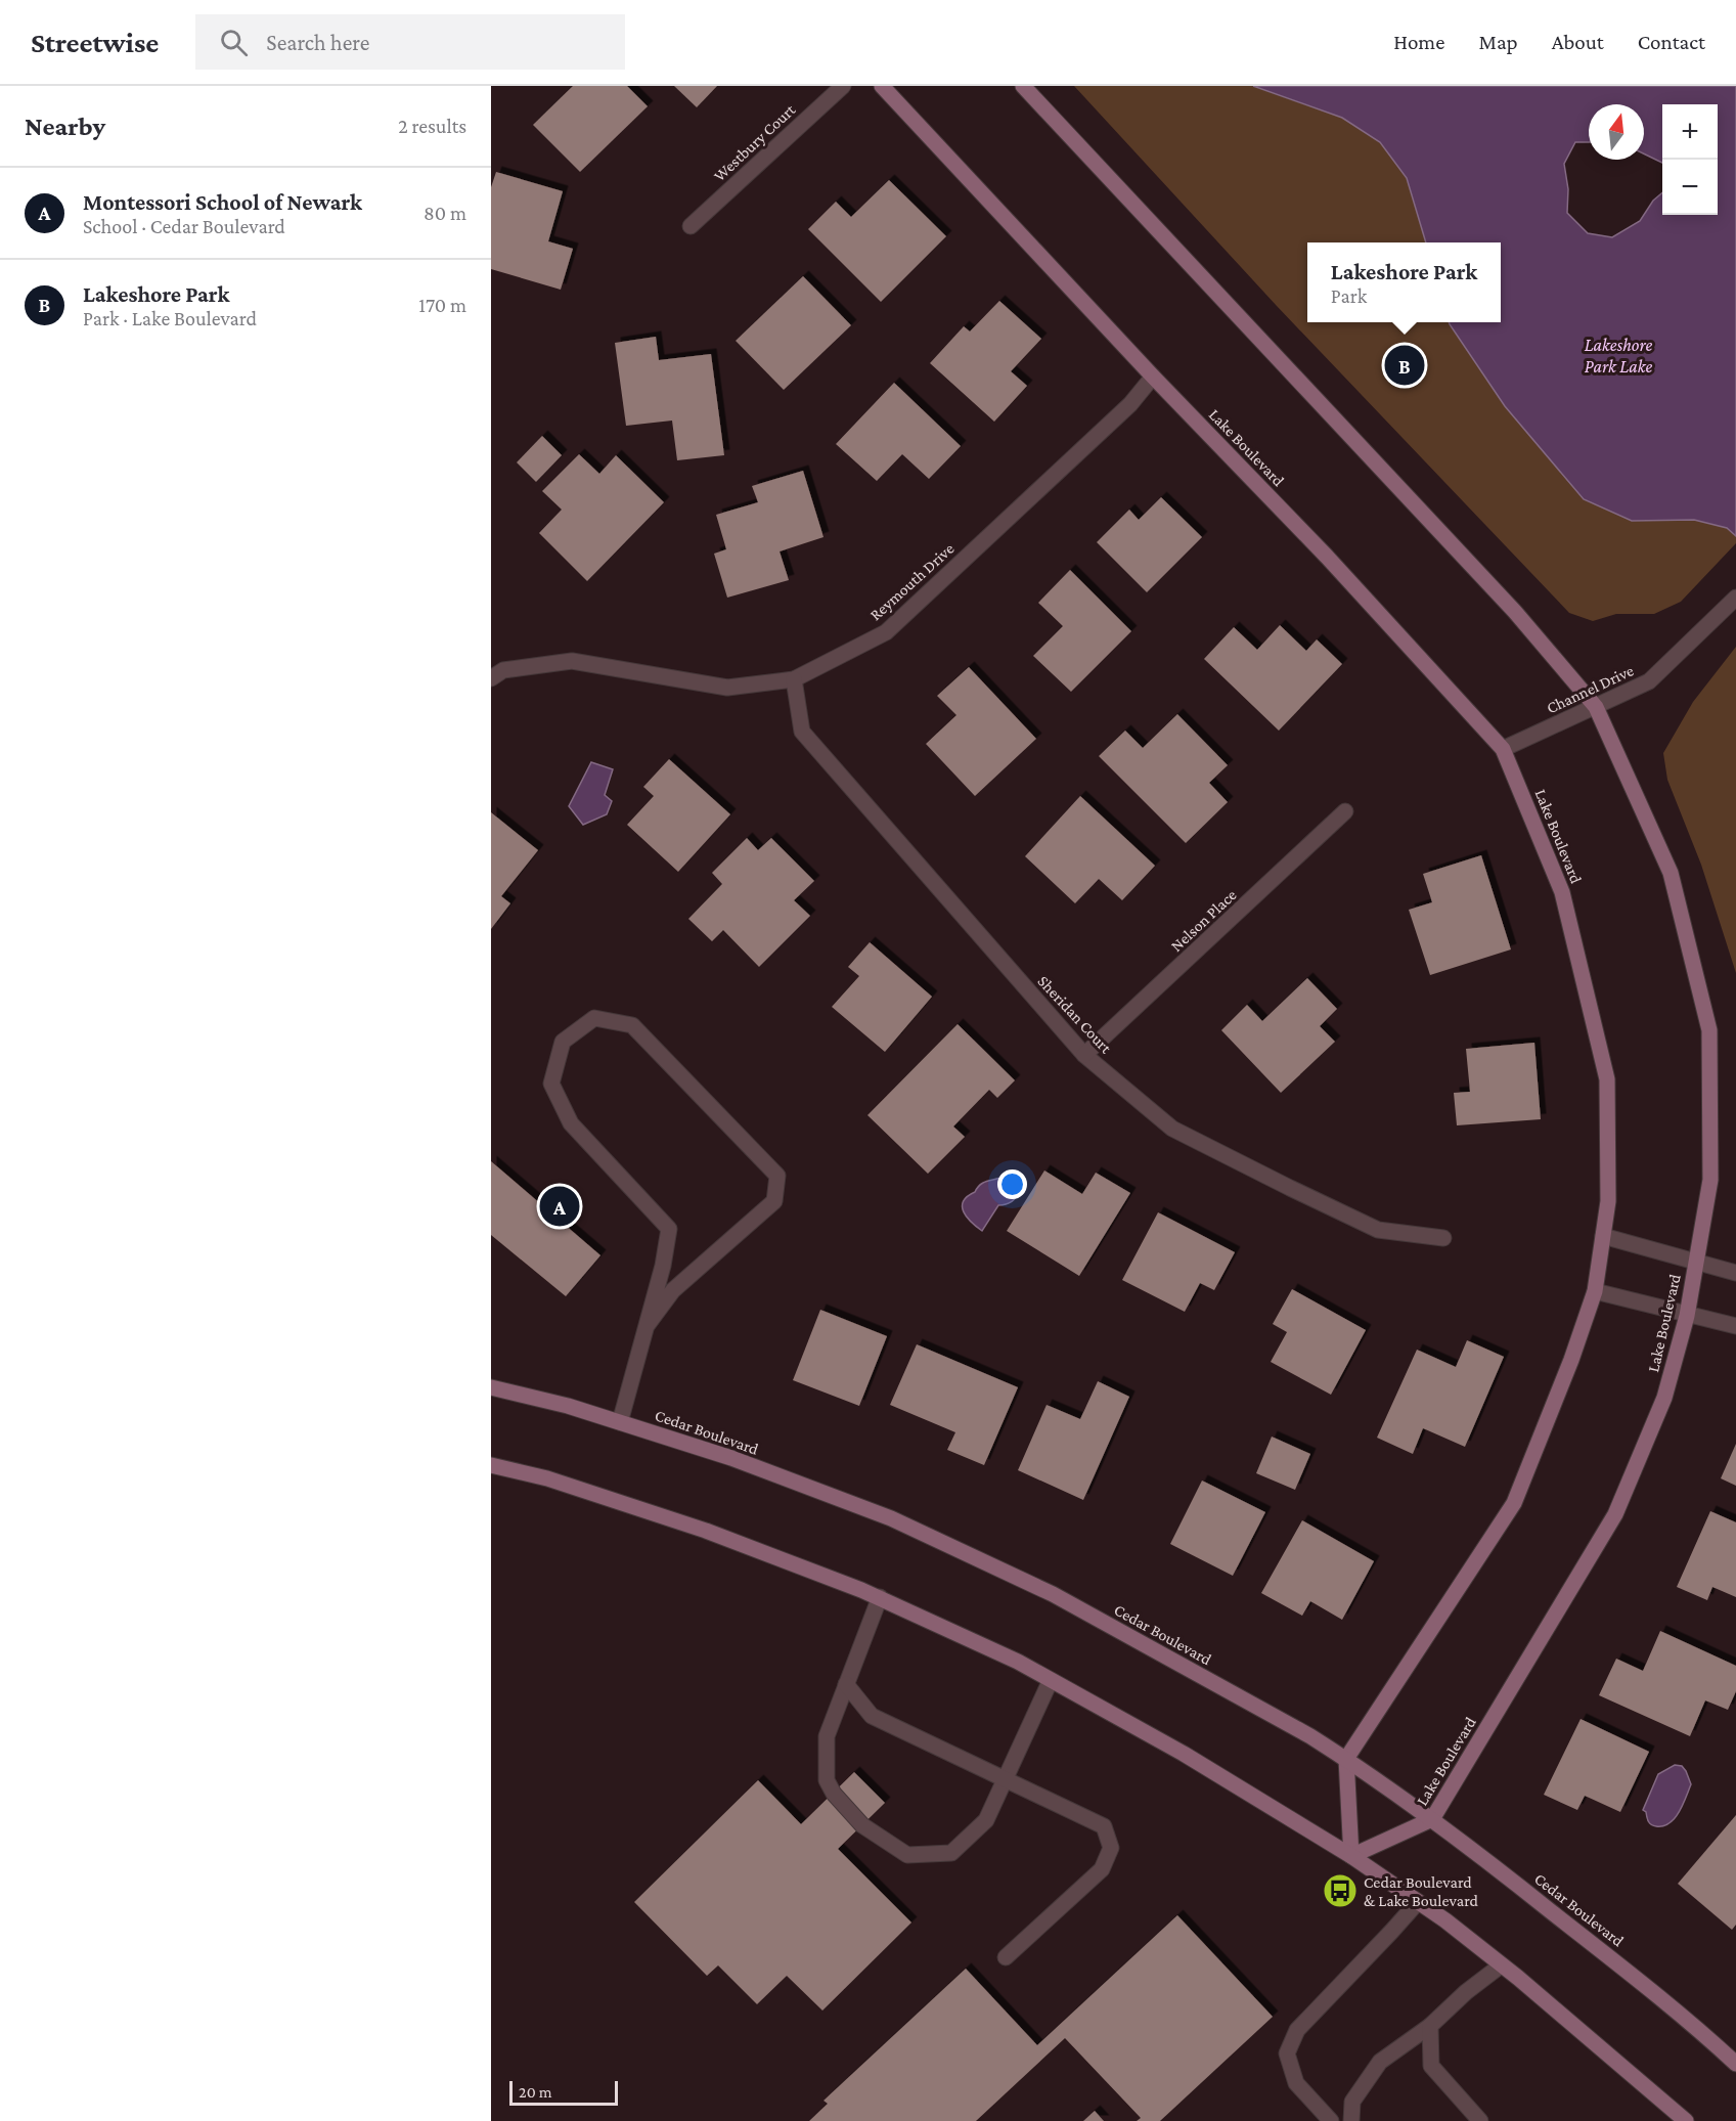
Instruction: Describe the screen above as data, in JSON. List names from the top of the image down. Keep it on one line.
{"streets":{"street":["Westbury Court","Lake Boulevard","Reymouth Drive","Channel Drive","Nelson Place","Sheridan Court","Cedar Boulevard"]},"crossings":[["Lake Boulevard","Reymouth Drive"],["Lake Boulevard","Channel Drive"],["Lake Boulevard","Cedar Boulevard"],["Reymouth Drive","Sheridan Court"],["Nelson Place","Sheridan Court"]],"water":["Lakeshore Park Lake"],"places":{"bus stop":["Cedar Boulevard & Lake Boulevard"]},"scale_bar":"20 m","north":"top","page":{"header":"Streetwise","search":"Search here","nav":["Home","Map","About","Contact"],"heading":["Nearby","2 results"],"map_buttons":["+","−"],"list":[{"mark":"A","name":"Montessori School of Newark","note":"School · Cedar Boulevard","value":"80 m"},{"mark":"B","name":"Lakeshore Park","note":"Park · Lake Boulevard","value":"170 m"}],"popup":["Lakeshore Park","Park"],"pins":["B","A"],"scale":"20 m"}}
